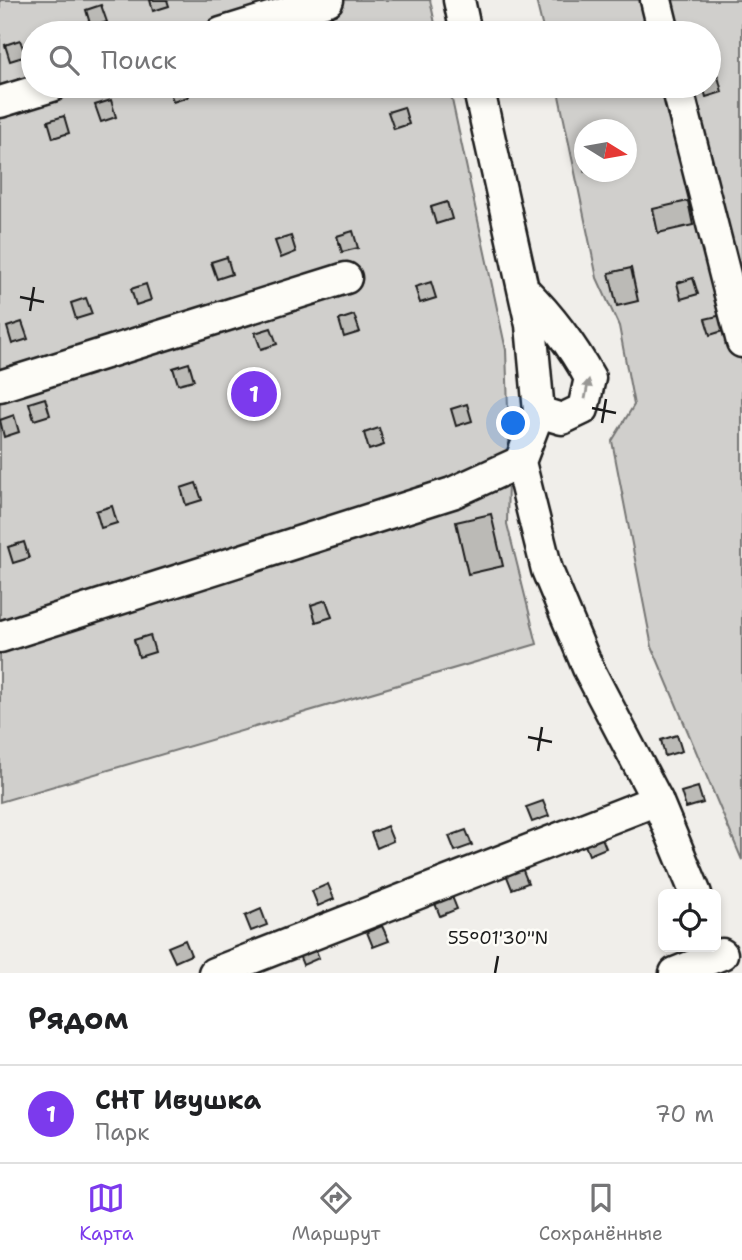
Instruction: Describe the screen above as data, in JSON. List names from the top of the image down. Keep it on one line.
{"north":"right","page":{"search":"Поиск","pins":"1","heading":"Рядом","list":[{"mark":"1","name":"СНТ Ивушка","note":"Парк","value":"70 m"}],"nav":["Карта","Маршрут","Сохранённые"]},"coordinates":["55°01'30\"N"]}
